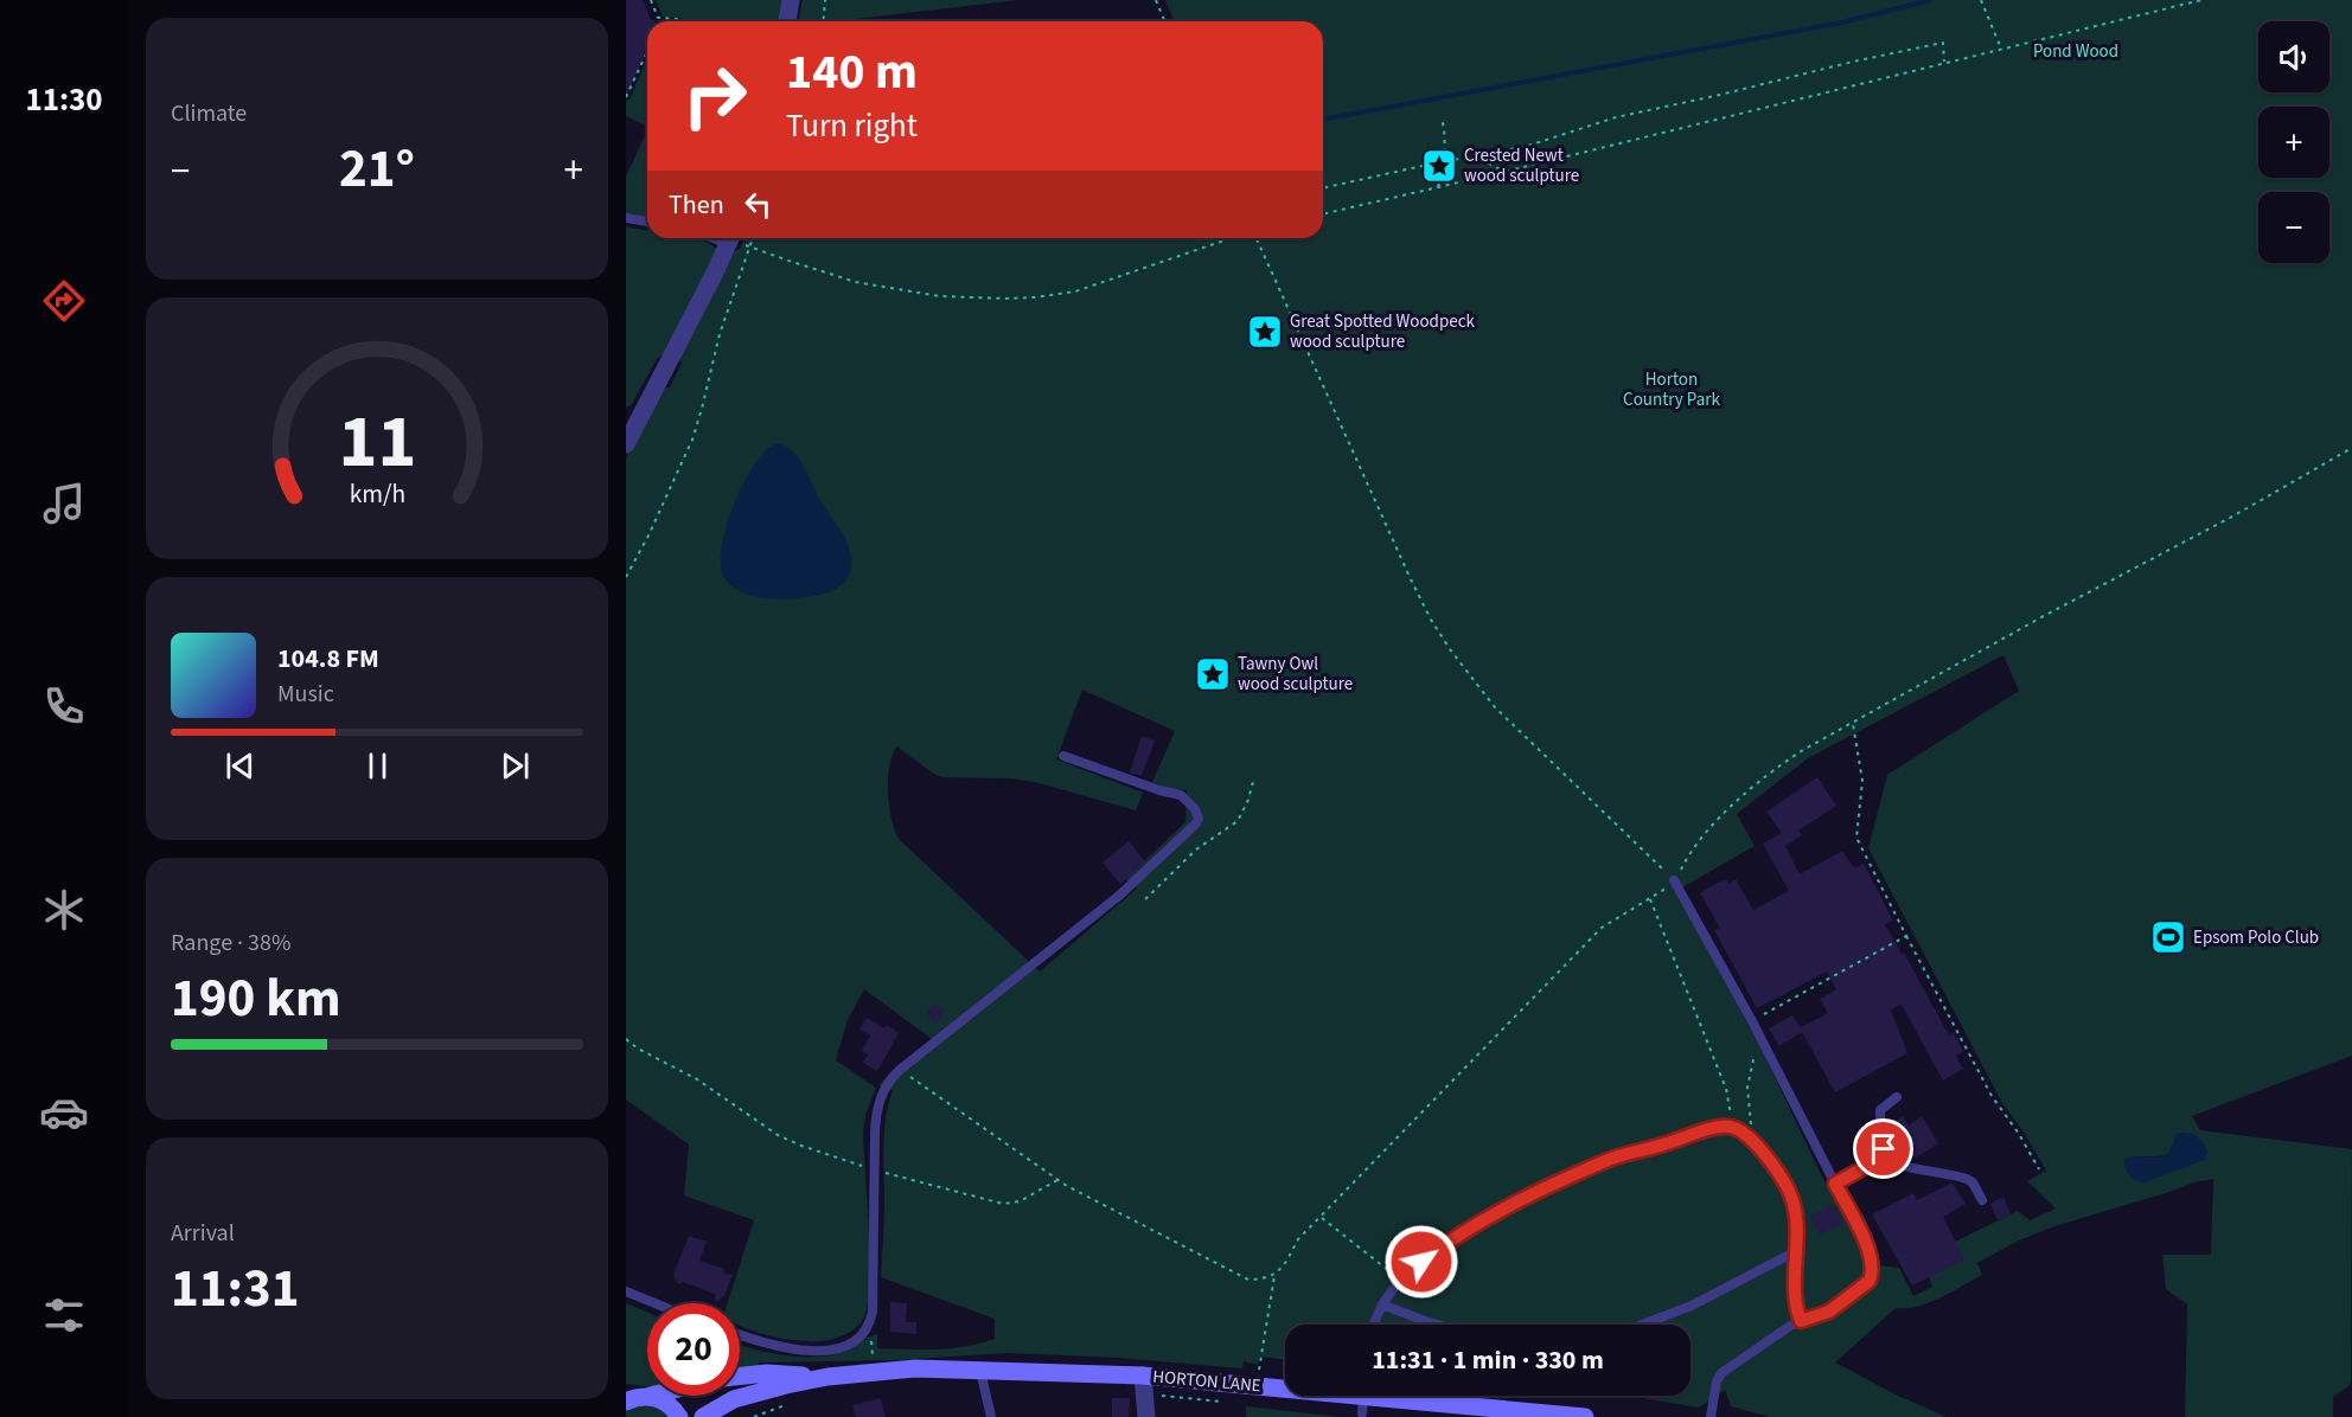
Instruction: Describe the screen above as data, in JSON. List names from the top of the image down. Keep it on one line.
{"streets":{"street":["HORTON LANE"]},"parks":["Pond Wood","Horton Country Park"],"places":{"place":["Crested Newt wood sculpture","Great Spotted Woodpeck wood sculpture","Tawny Owl wood sculpture"],"sports":["Epsom Polo Club"]},"page":{"tabs":"11:30","tile":["Climate",["Range · 38%","190 km"],["Arrival","11:31"]],"map_buttons":["+","−"],"turn":["140 m","Turn right"],"heat":["−","21°","+"],"then":"Then","song":["104.8 FM","Music"],"limit":"20","trip":"11:31 · 1 min · 330 m","gauge":["11","km/h"]}}
